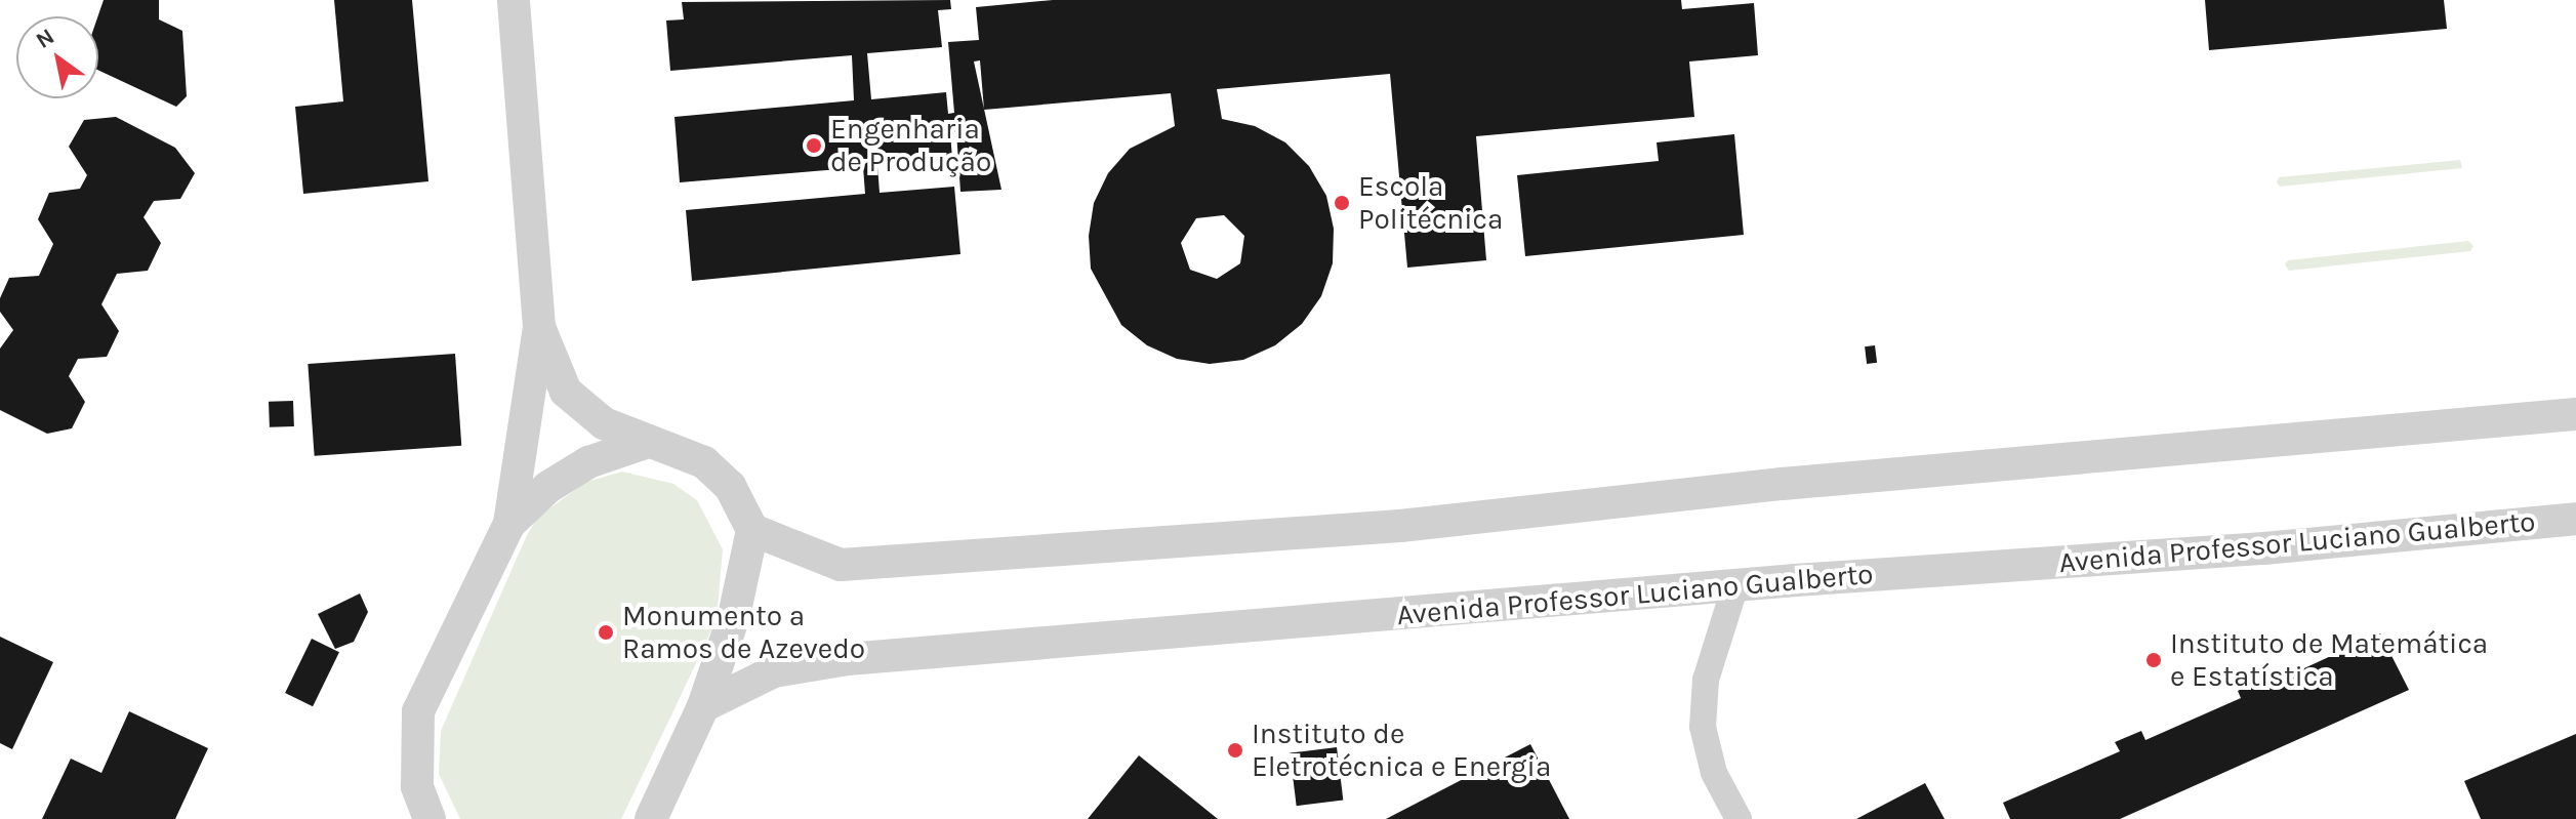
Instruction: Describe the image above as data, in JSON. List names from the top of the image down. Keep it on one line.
{"streets":{"street":["Avenida Professor Luciano Gualberto"]},"places":["Engenharia de Produção","Escola Politécnica","Monumento a Ramos de Azevedo","Instituto de Matemática e Estatística","Instituto de Eletrotécnica e Energia"],"north":"top left"}
